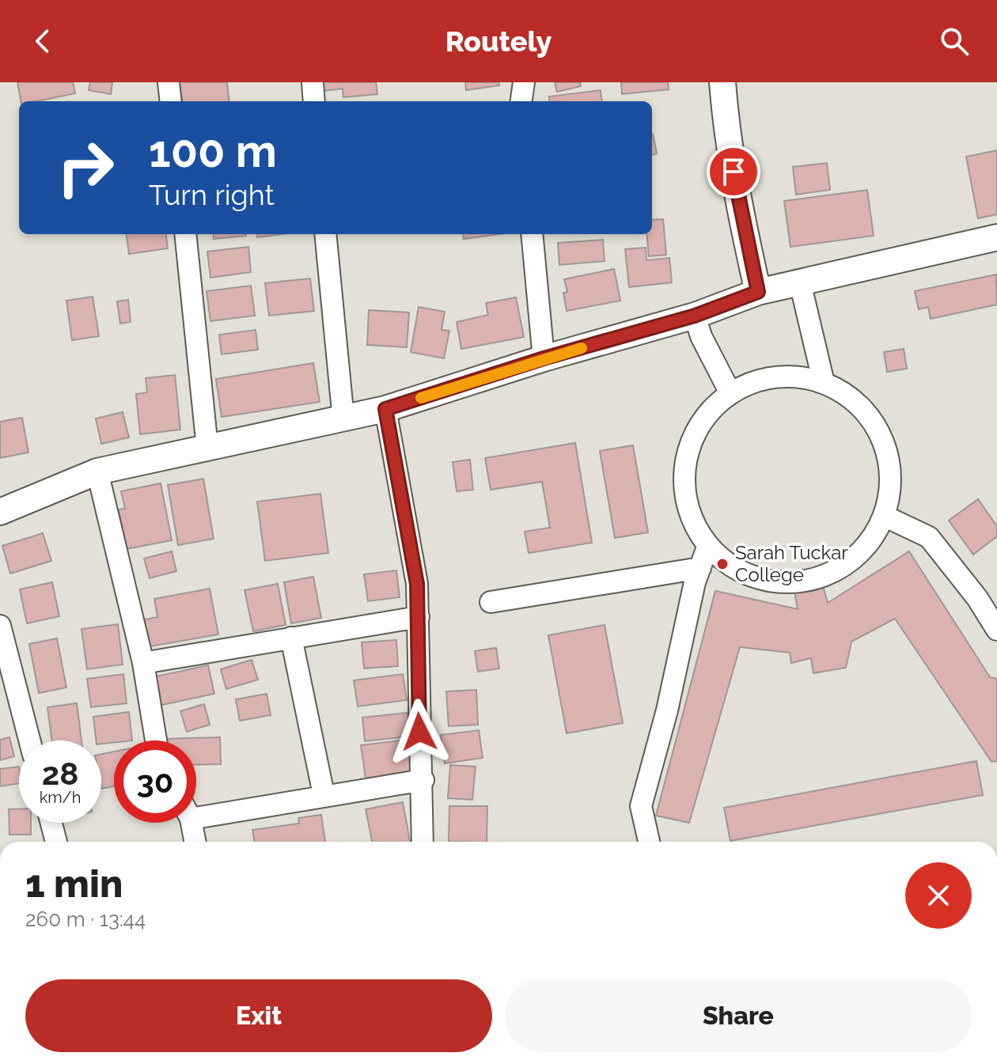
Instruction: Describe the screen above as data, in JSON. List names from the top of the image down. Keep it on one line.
{"places":["Sarah Tuckar College"],"page":{"header":"Routely","turn":["100 m","Turn right"],"speed":"28 km/h","limit":"30","heading":["1 min","260 m · 13:44"],"buttons":["Exit","Share"]}}
